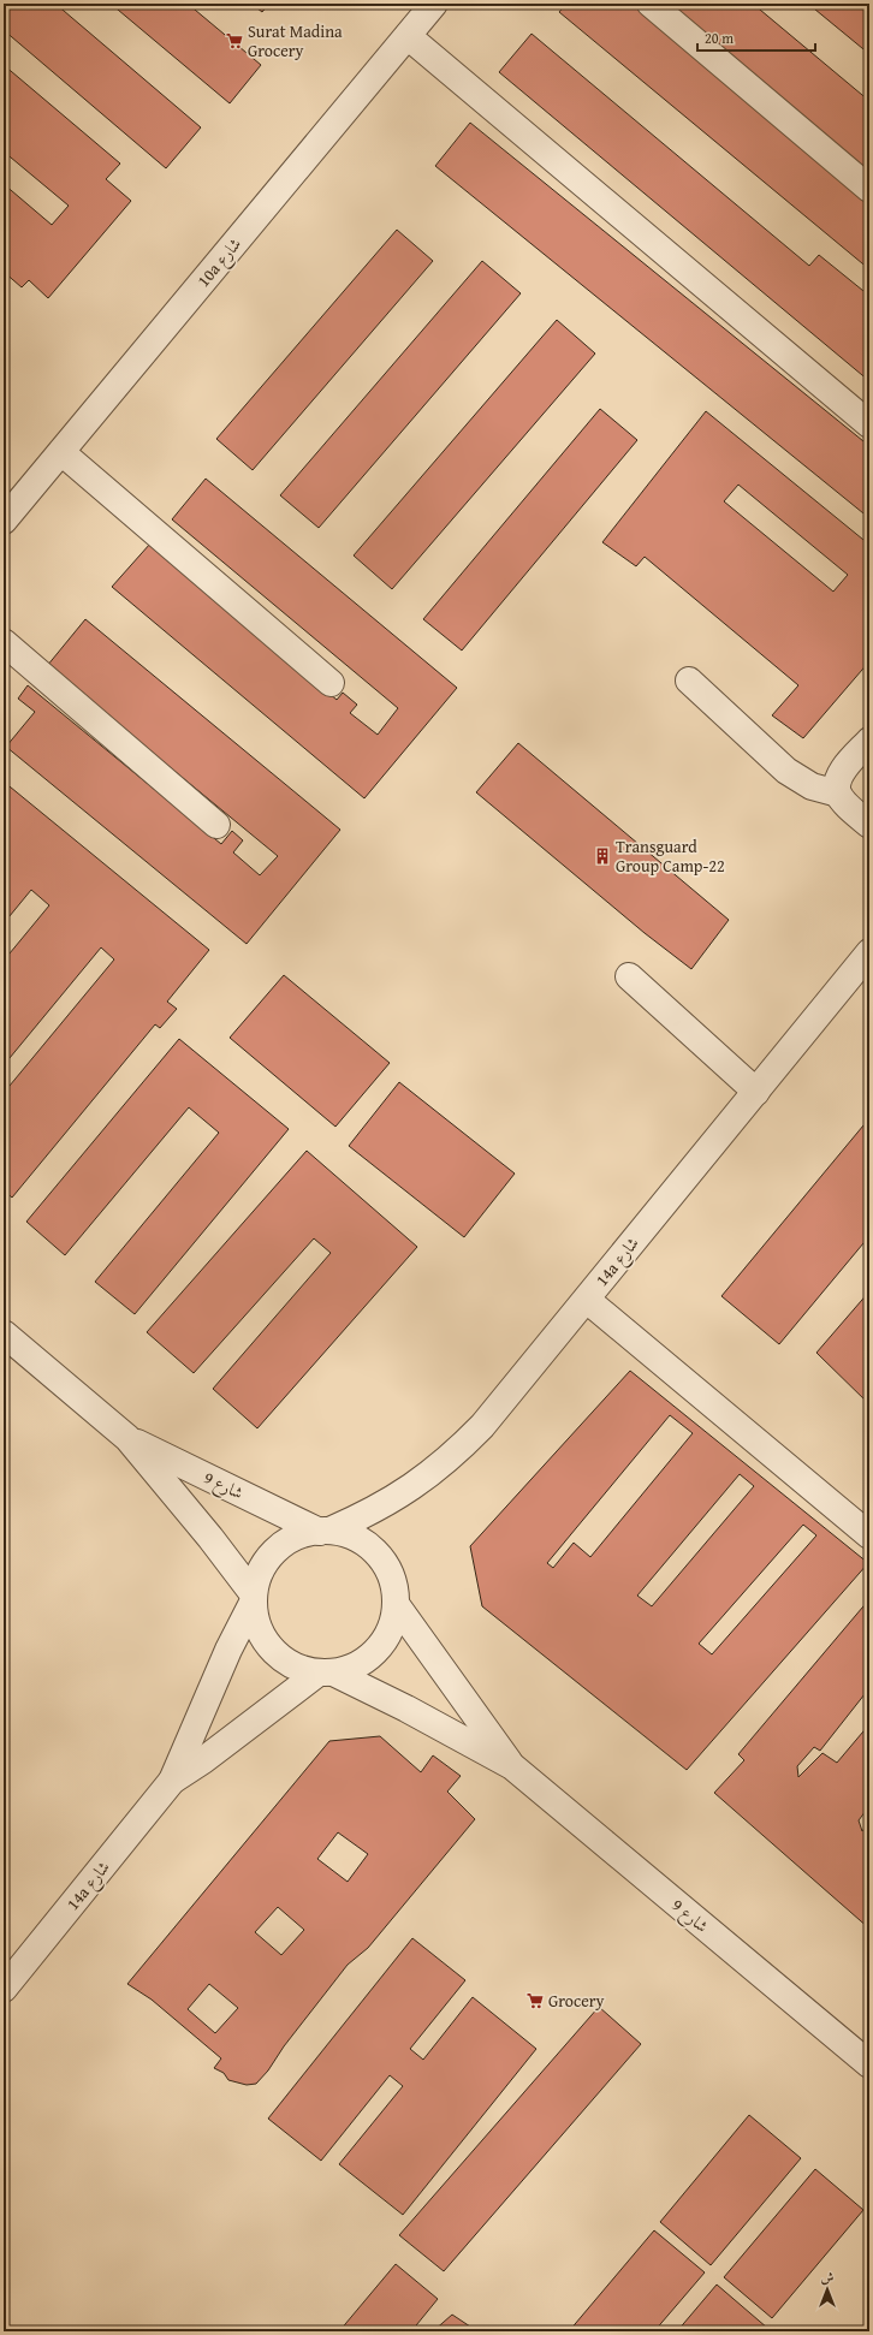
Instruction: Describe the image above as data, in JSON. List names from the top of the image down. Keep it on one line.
{"streets":{"street":["10a شارع","14a شارع","شارع 9"]},"crossings":[["14a شارع","شارع 9"]],"places":{"supermarket":["Surat Madina Grocery","Grocery"],"building":["Transguard Group Camp-22"]},"scale_bar":"20 m","north":"top"}
